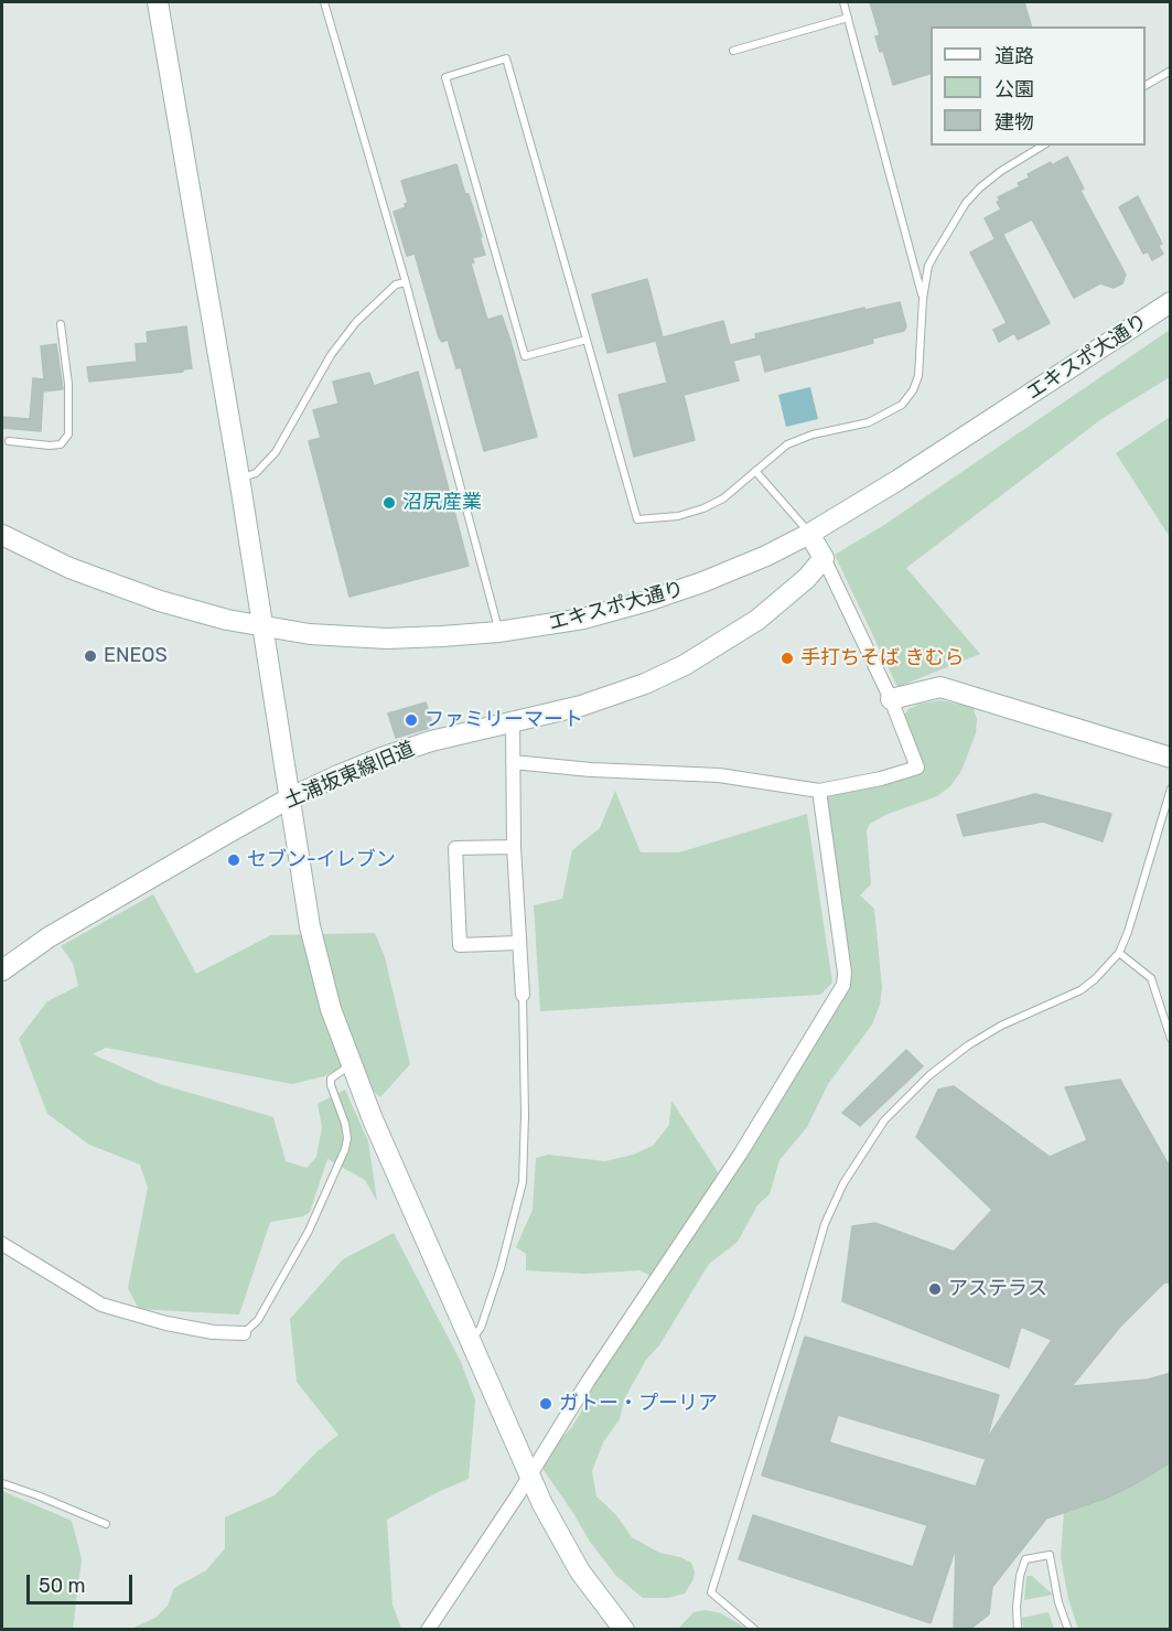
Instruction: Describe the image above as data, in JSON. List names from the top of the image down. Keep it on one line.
{"streets":{"street":["エキスポ大通り","土浦坂東線旧道"]},"places":["沼尻産業","ENEOS","手打ちそば きむら","ファミリーマート","セブン-イレブン","アステラス","ガトー・プーリア"],"legend":["道路","公園","建物"],"scale_bar":"50 m"}
